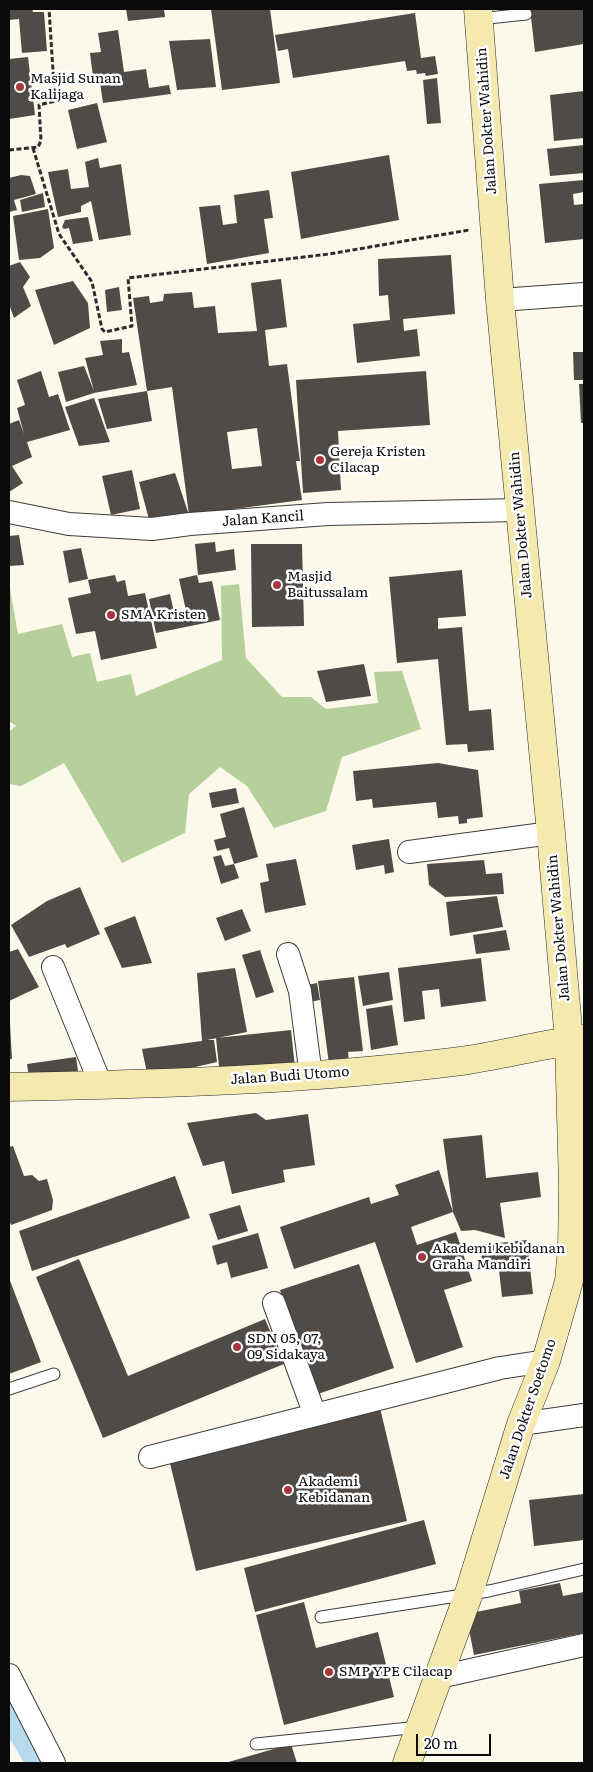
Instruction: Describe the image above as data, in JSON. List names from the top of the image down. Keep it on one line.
{"streets":{"street":["Jalan Dokter Wahidin","Jalan Kancil","Jalan Budi Utomo","Jalan Dokter Soetomo"]},"crossings":[["Jalan Dokter Wahidin","Jalan Kancil"],["Jalan Dokter Wahidin","Jalan Budi Utomo"],["Jalan Dokter Wahidin","Jalan Dokter Soetomo"],["Jalan Budi Utomo","Jalan Dokter Soetomo"]],"places":["Masjid Sunan Kalijaga","Gereja Kristen Cilacap","Masjid Baitussalam","SMA Kristen","Akademi kebidanan Graha Mandiri","SDN 05, 07, 09 Sidakaya","Akademi Kebidanan","SMP YPE Cilacap"],"scale_bar":"20 m"}
